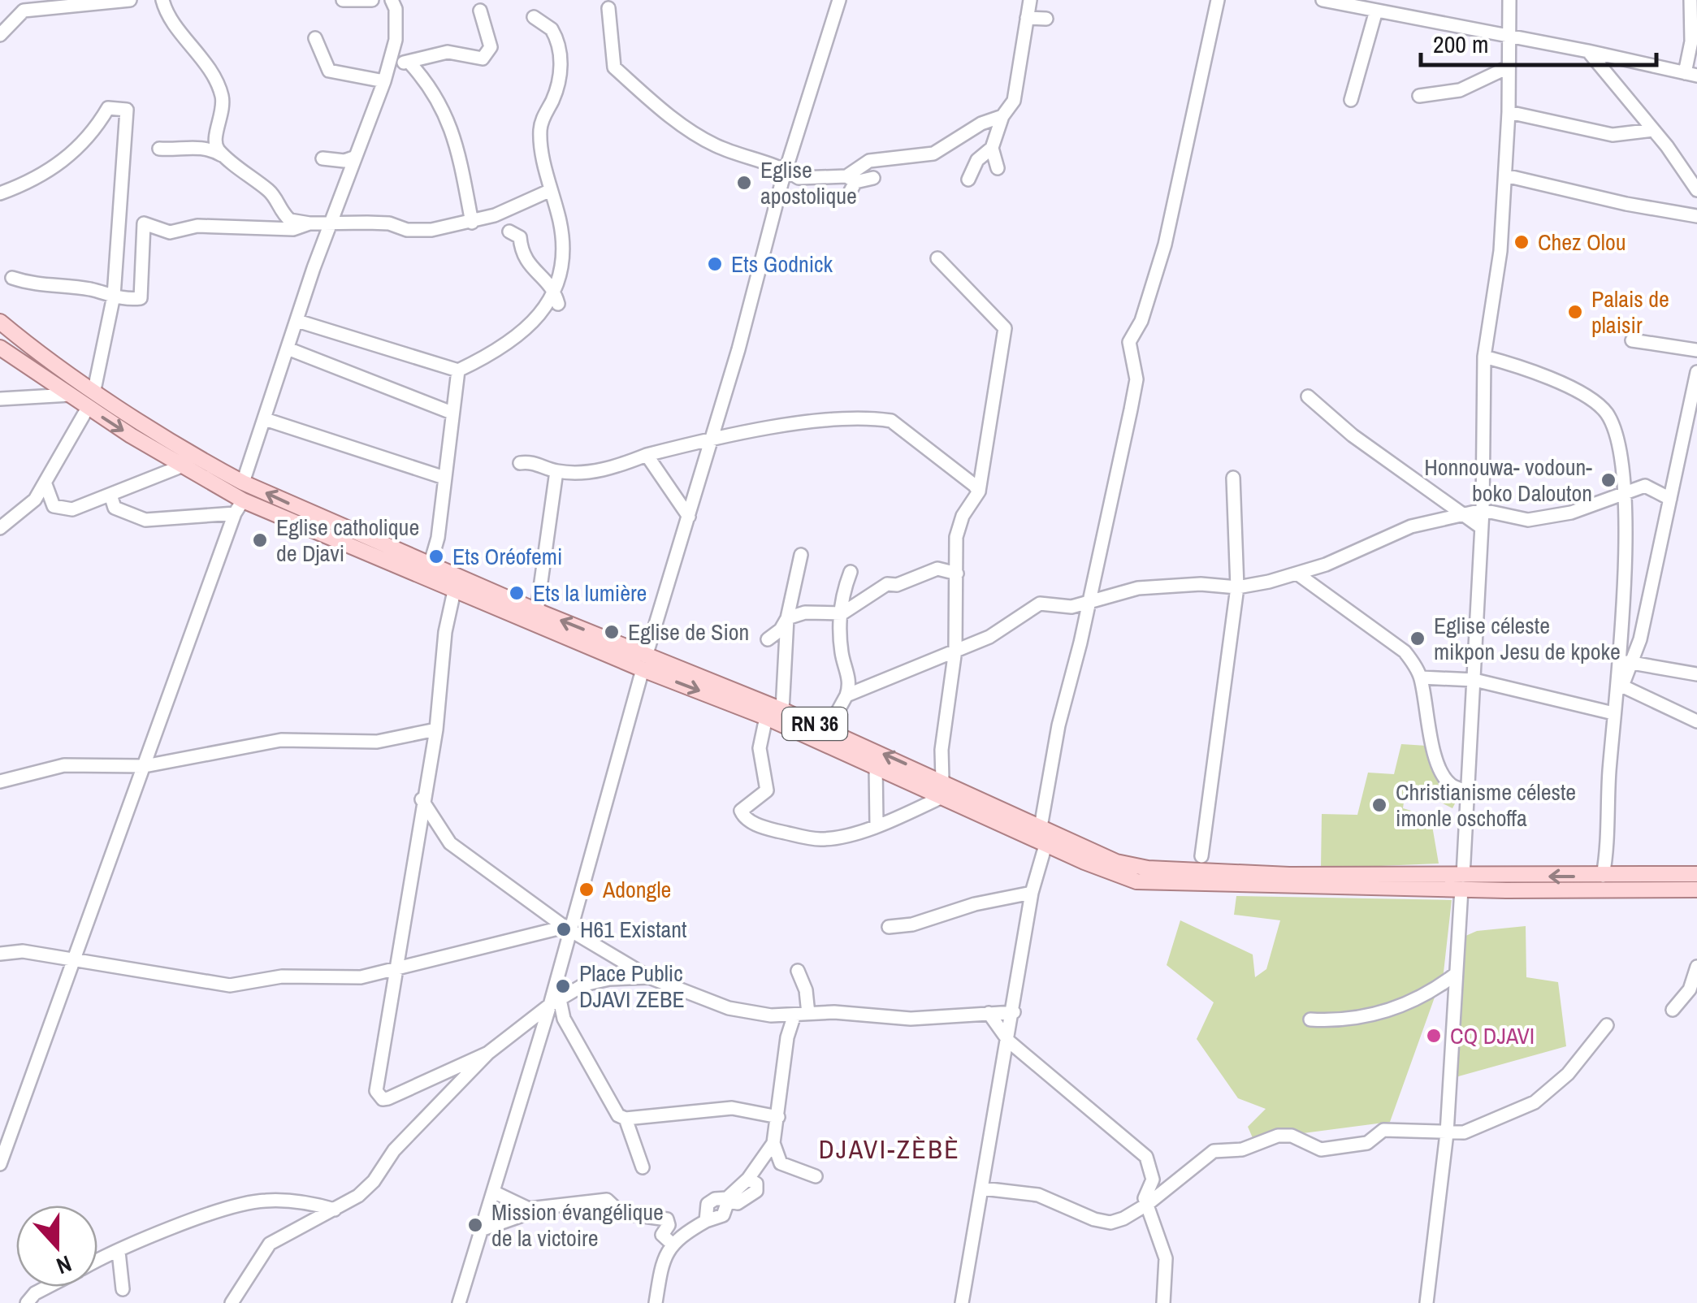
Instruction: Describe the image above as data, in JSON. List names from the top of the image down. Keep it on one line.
{"streets":{"main road":["RN 36"]},"districts":["DJAVI-ZÈBÈ"],"places":["Eglise apostolique","Chez Olou","Ets Godnick","Palais de plaisir","Honnouwa- vodoun- boko Dalouton","Eglise catholique de Djavi","Ets Oréofemi","Ets la lumière","Eglise de Sion","Eglise céleste mikpon Jesu de kpoke","Christianisme céleste imonle oschoffa","Adongle","H61 Existant","Place Public DJAVI ZEBE","CQ DJAVI","Mission évangélique de la victoire"],"scale_bar":"200 m","north":"bottom"}
